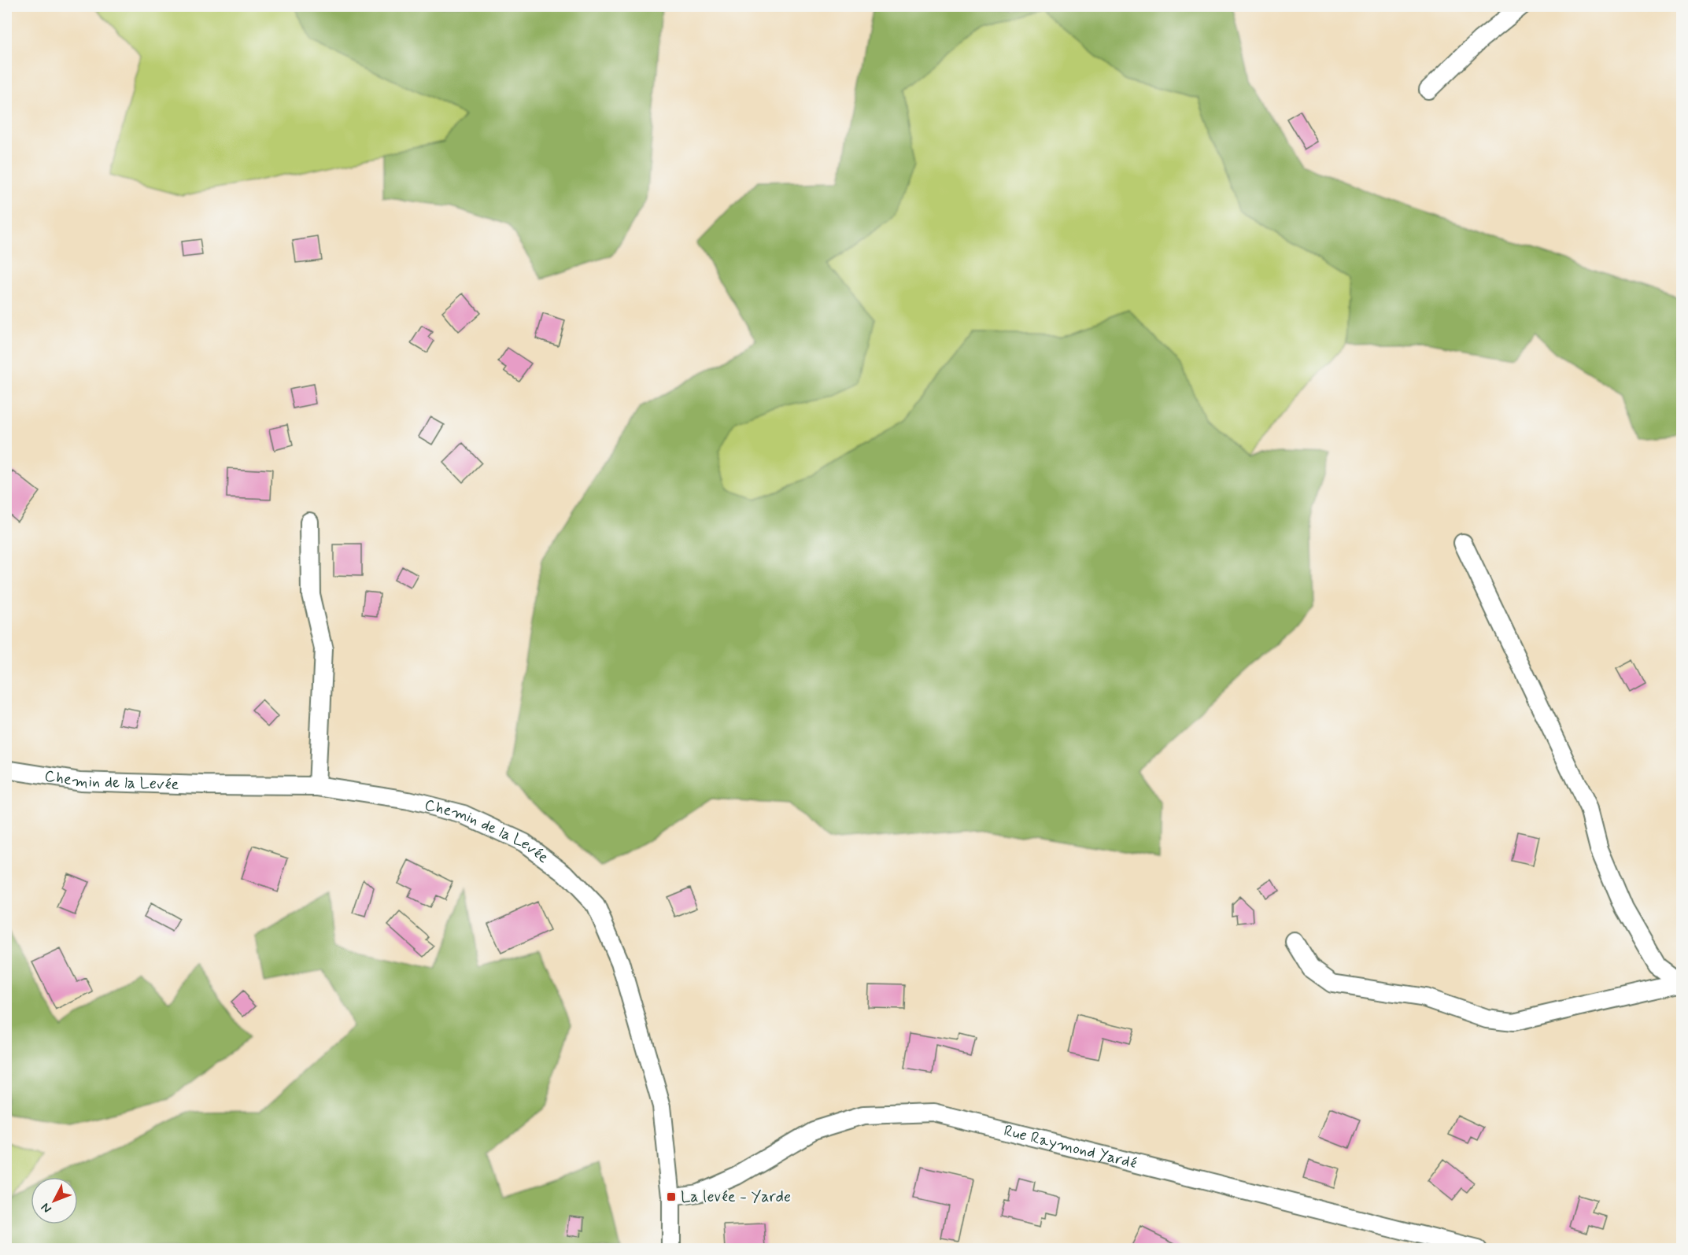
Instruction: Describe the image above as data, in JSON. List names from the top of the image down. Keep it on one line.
{"streets":{"street":["Chemin de la Levée","Rue Raymond Yardé"]},"crossings":[["Chemin de la Levée","Rue Raymond Yardé"]],"places":{"transit":["La levée - Yarde"]},"north":"bottom left"}
